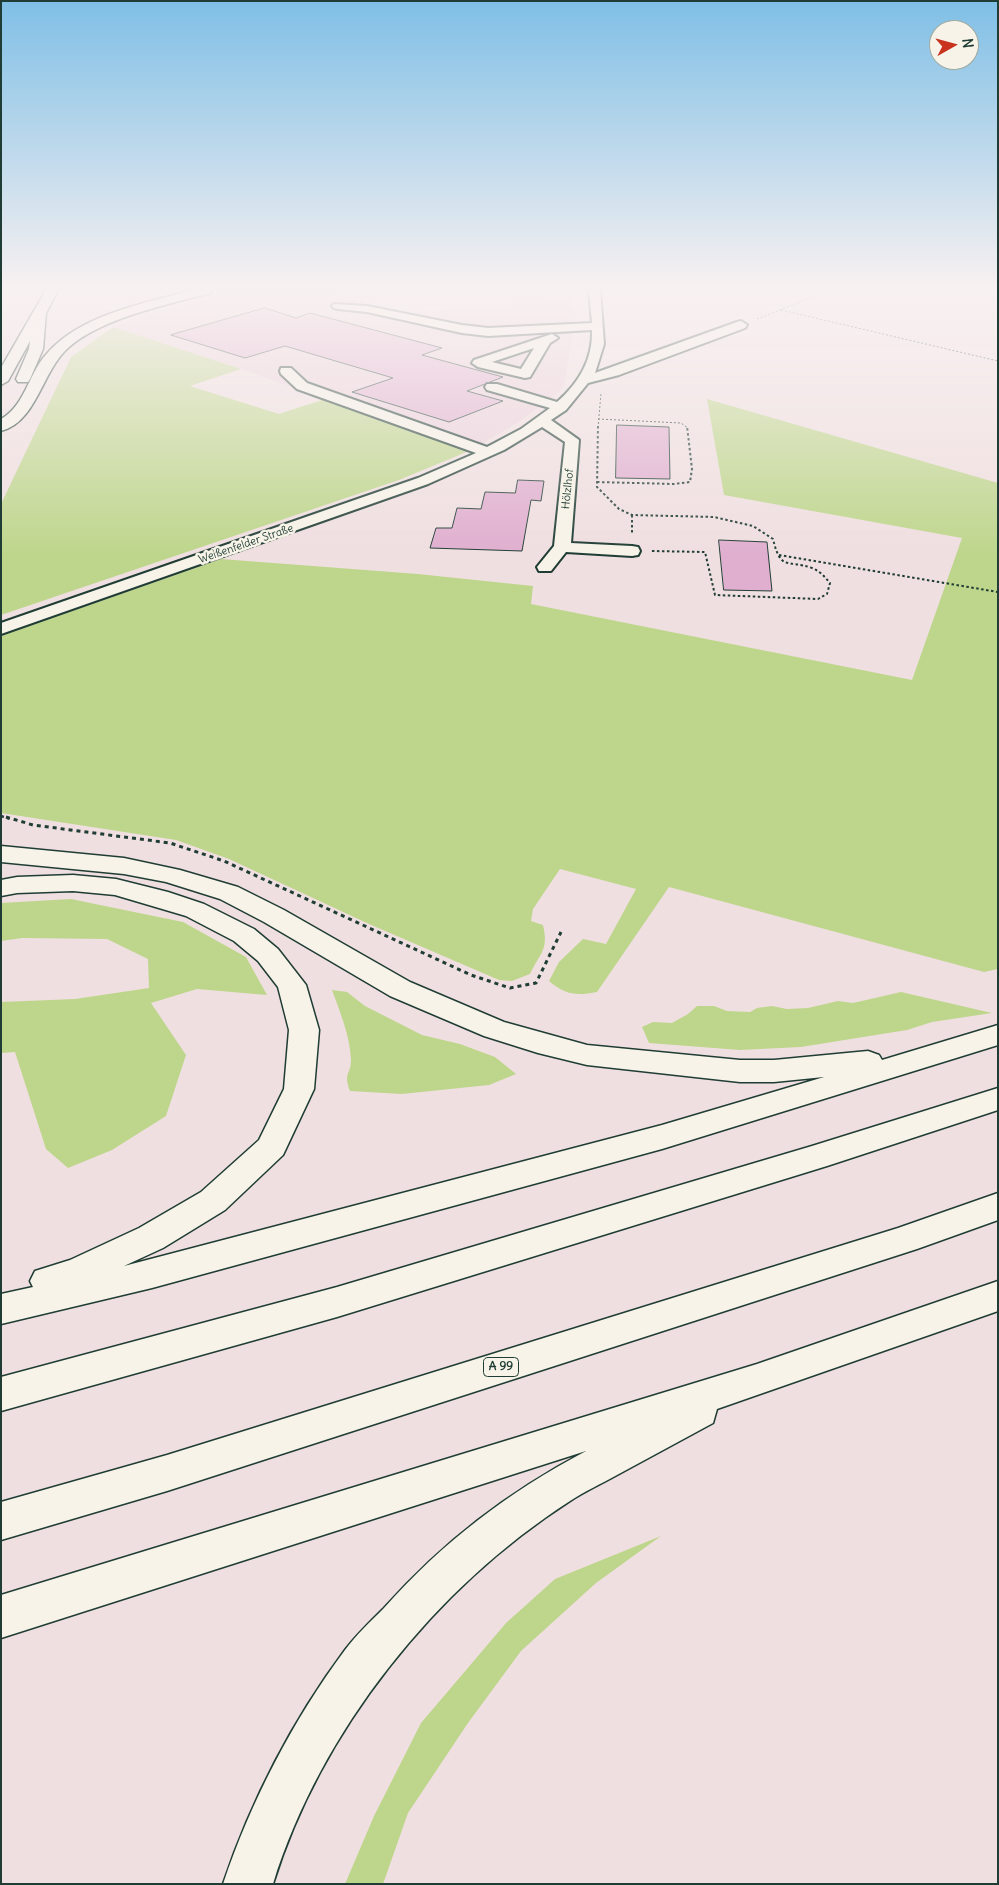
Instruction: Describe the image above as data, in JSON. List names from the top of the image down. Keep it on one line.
{"streets":{"highway":["A 99"],"street":["Hölzlhof","Weißenfelder Straße"]},"crossings":[["Hölzlhof","Weißenfelder Straße"]],"north":"right"}
